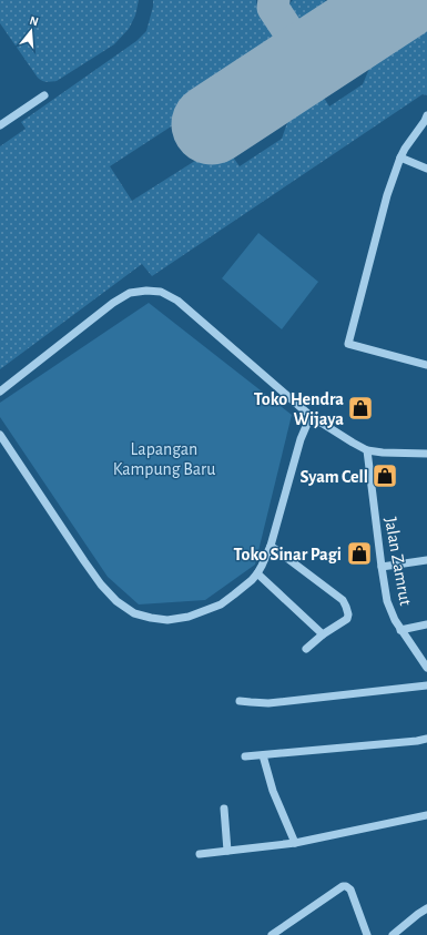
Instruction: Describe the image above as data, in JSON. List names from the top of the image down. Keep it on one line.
{"streets":{"street":["Jalan Zamrut"]},"parks":["Lapangan Kampung Baru"],"places":{"shop":["Toko Hendra Wijaya","Syam Cell","Toko Sinar Pagi"]},"north":"top"}
